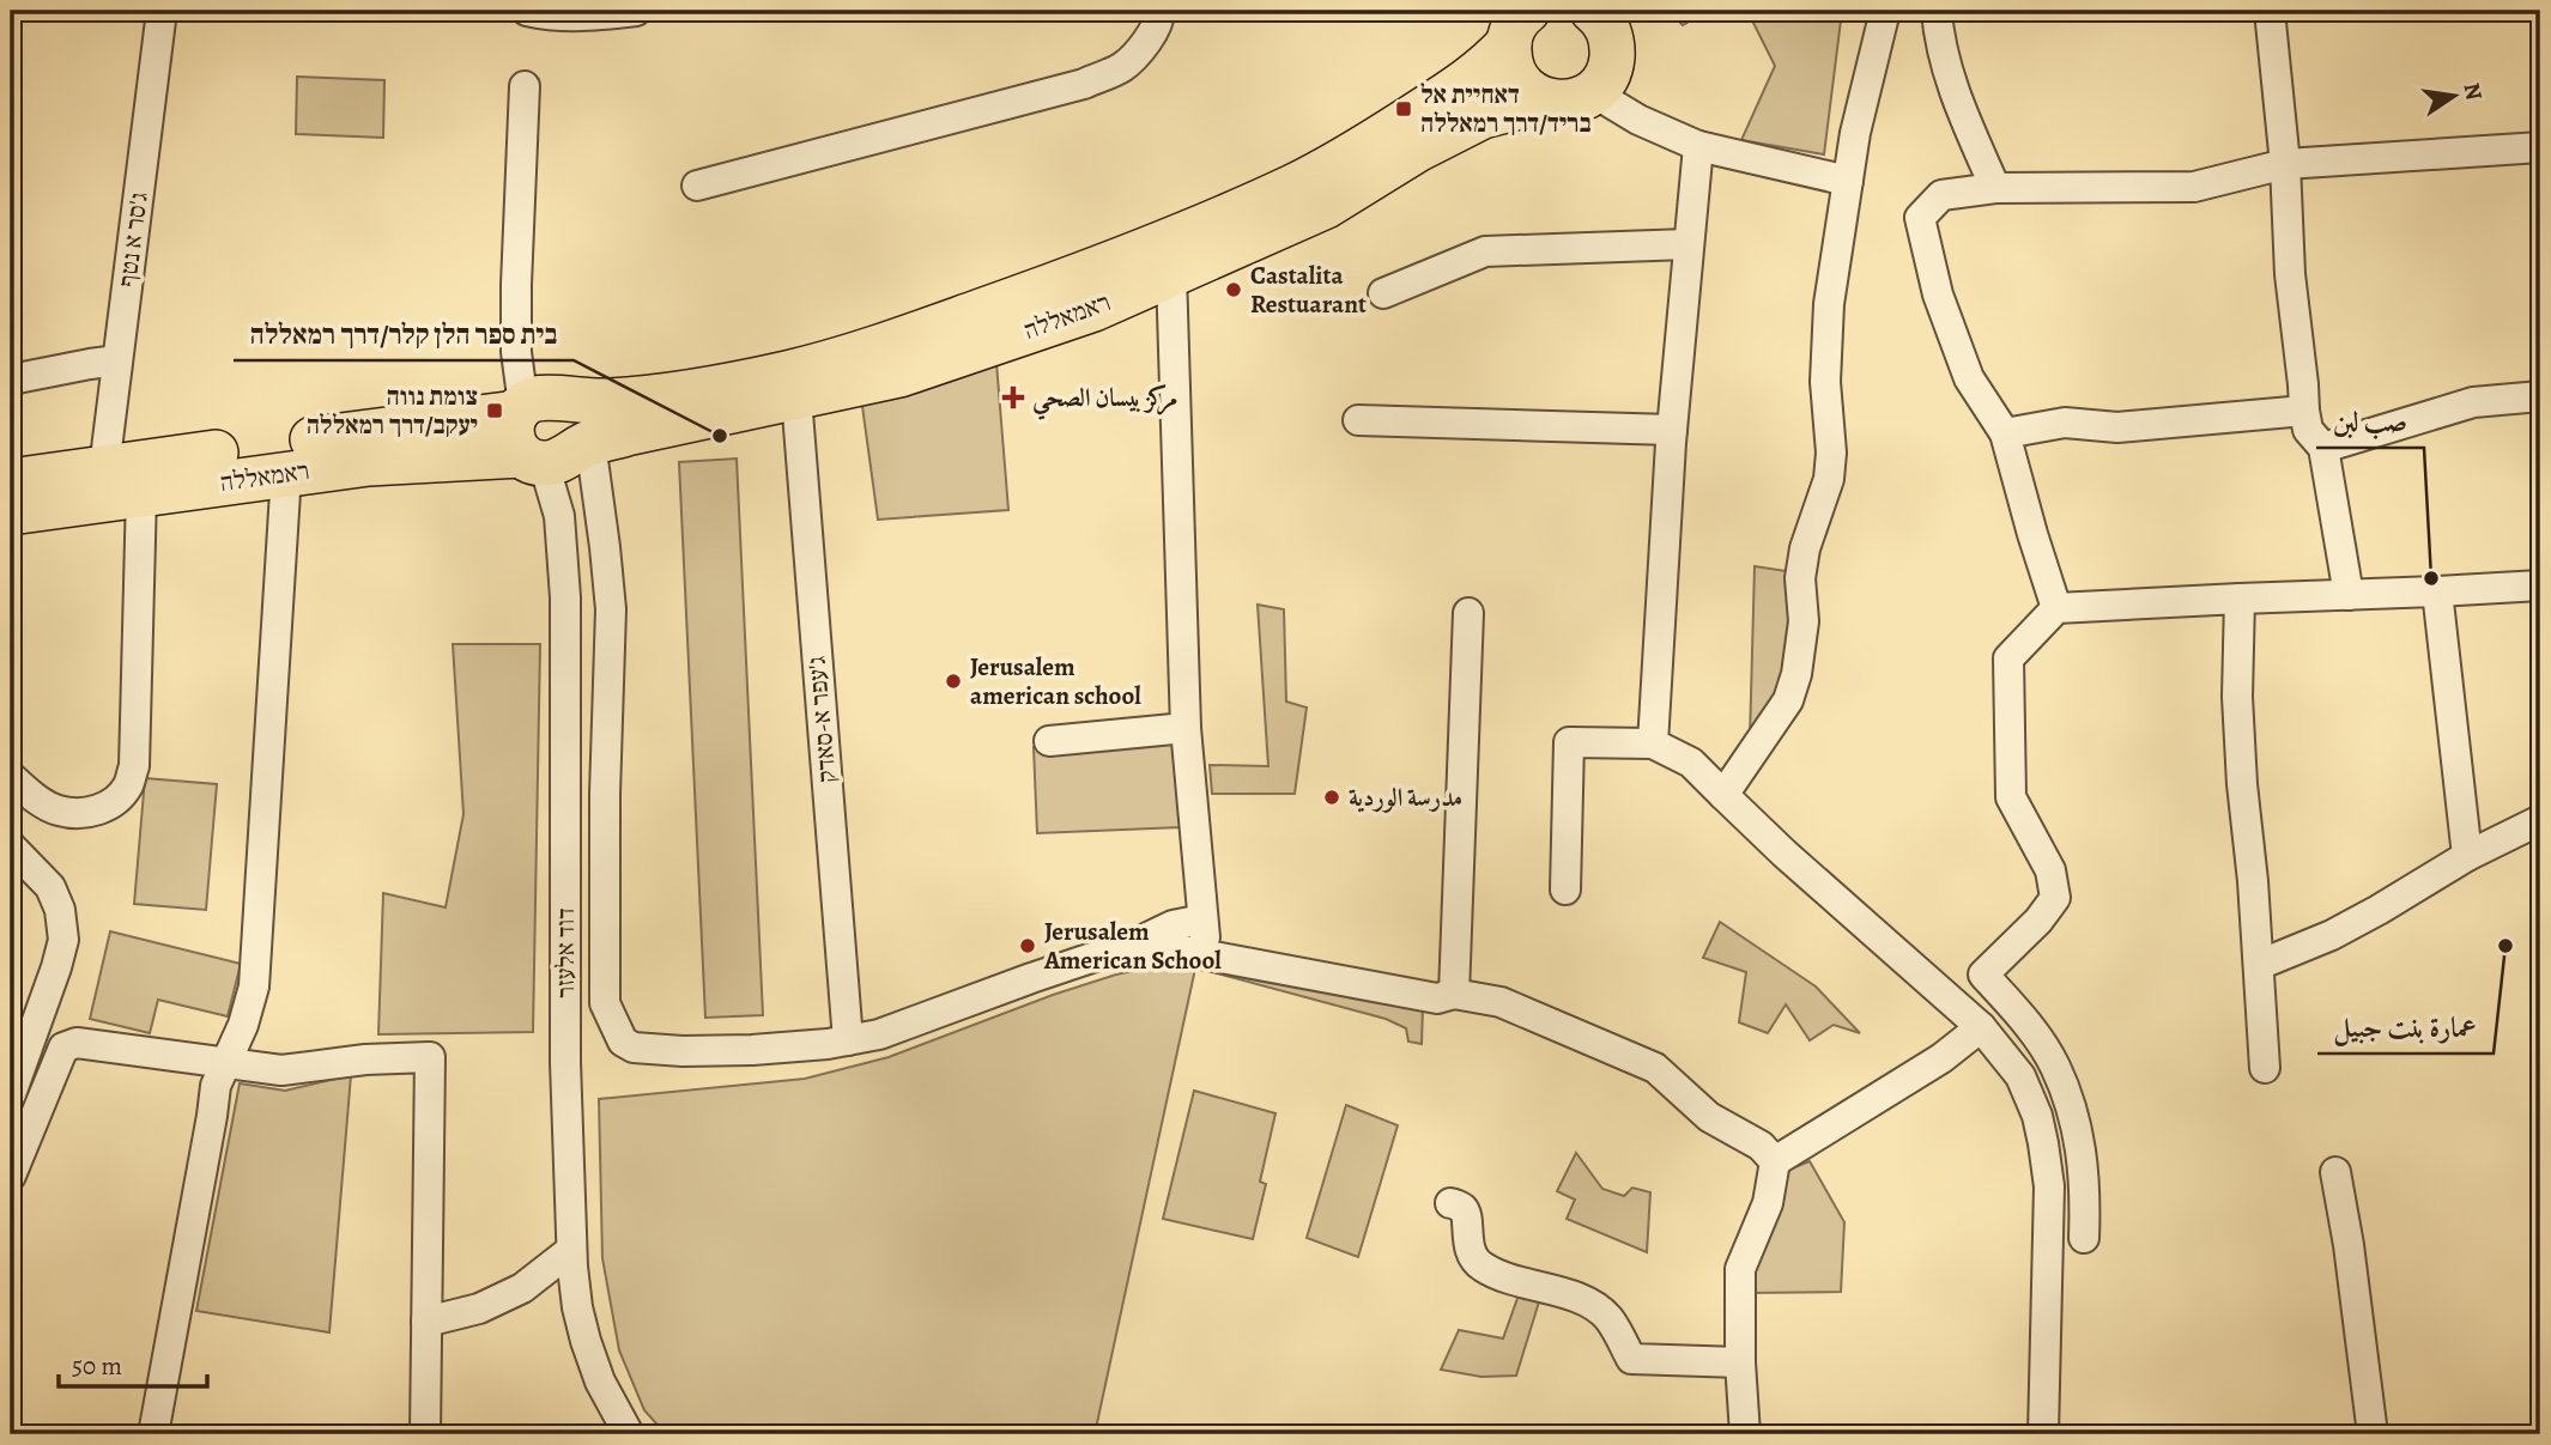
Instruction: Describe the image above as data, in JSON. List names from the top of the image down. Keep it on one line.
{"streets":{"highway":["ראמאללה"],"street":["ג'סר א נטף","ג'עפר א-סאדק","דוד אלעזר"]},"crossings":[["ג'סר א נטף","ראמאללה"],["ראמאללה","ג'עפר א-סאדק"],["ראמאללה","דוד אלעזר"]],"places":{"transit":["דאחיית אל בריד/דרך רמאללה","צומת נווה יעקב/דרך רמאללה"],"other":["Castalita Restuarant","בית ספר הלן קלר/דרך רמאללה","صب لبن","Jerusalem american school","مدرسة الوردية","Jerusalem American School","عمارة بنت جبيل"],"health":["مركز بيسان الصحي"]},"scale_bar":"50 m","north":"right"}
